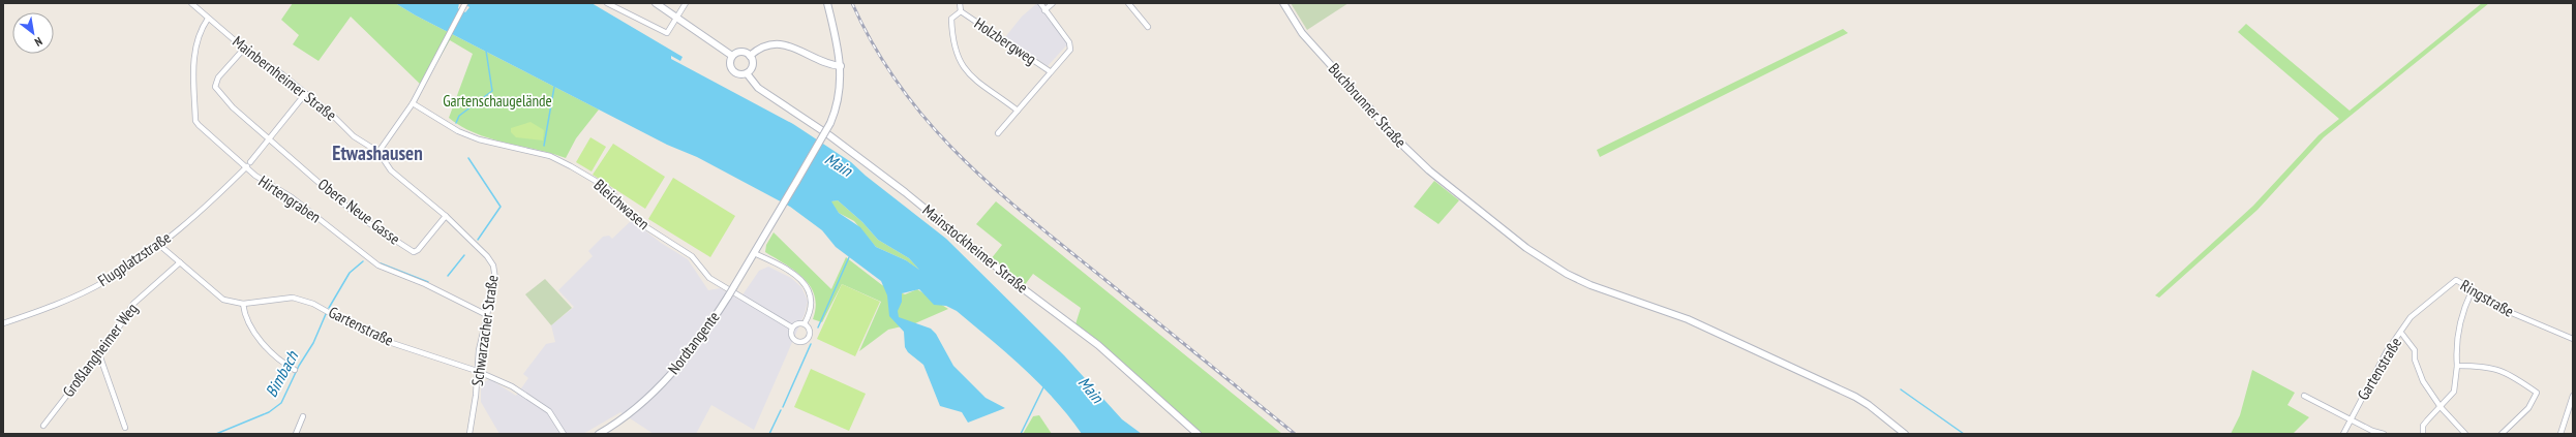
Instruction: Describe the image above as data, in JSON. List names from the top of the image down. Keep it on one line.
{"streets":{"main road":["Buchbrunner Straße","Mainstockheimer Straße","Nordtangente"],"street":["Holzbergweg","Mainbernheimer Straße","Hirtengraben","Bleichwasen","Obere Neue Gasse","Flugplatzstraße","Ringstraße","Gartenstraße","Schwarzacher Straße","Großlangheimer Weg"]},"crossings":[["Mainbernheimer Straße","Hirtengraben"],["Mainbernheimer Straße","Obere Neue Gasse"],["Mainbernheimer Straße","Schwarzacher Straße"],["Hirtengraben","Flugplatzstraße"],["Hirtengraben","Schwarzacher Straße"],["Bleichwasen","Nordtangente"],["Obere Neue Gasse","Schwarzacher Straße"],["Flugplatzstraße","Gartenstraße"],["Ringstraße","Gartenstraße"],["Gartenstraße","Schwarzacher Straße"],["Gartenstraße","Großlangheimer Weg"]],"districts":["Etwashausen"],"water":["Main","Bimbach"],"parks":["Gartenschaugelände"],"north":"bottom right"}
